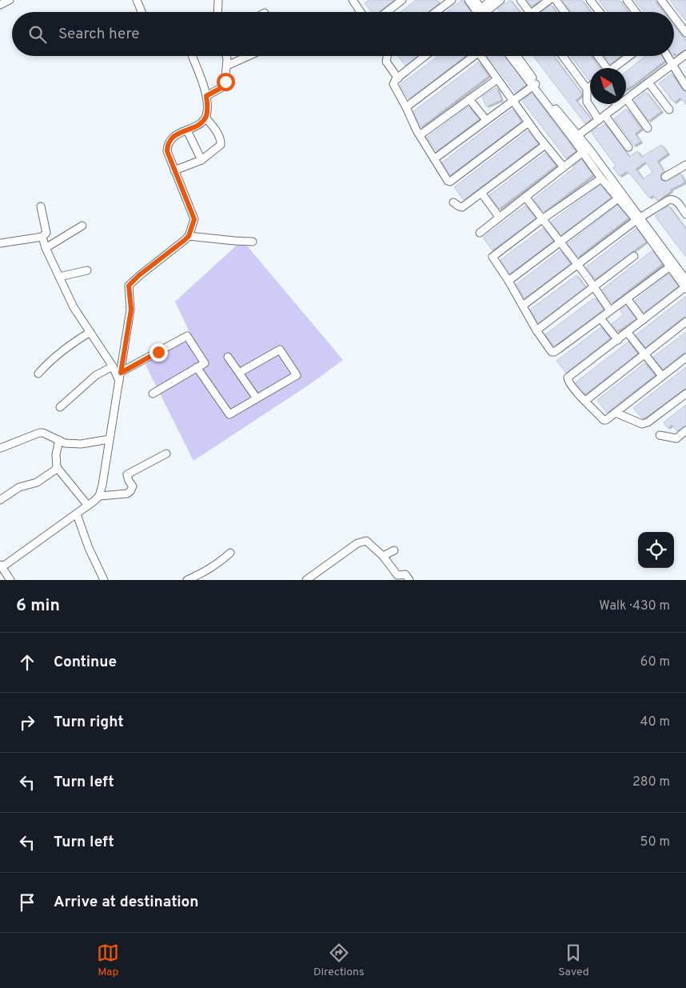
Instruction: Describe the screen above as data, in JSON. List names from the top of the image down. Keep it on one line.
{"north":"top left","page":{"search":"Search here","heading":["6 min","Walk · 430 m"],"list":[["Continue","60 m"],["Turn right","40 m"],["Turn left","280 m"],["Turn left","50 m"],"Arrive at destination"],"nav":["Map","Directions","Saved"]}}
